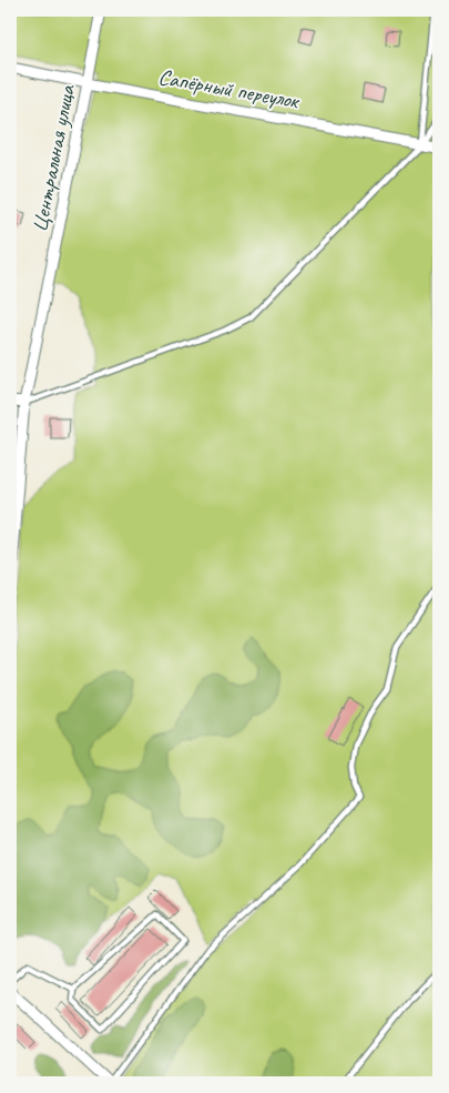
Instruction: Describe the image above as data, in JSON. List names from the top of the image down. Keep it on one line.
{"streets":{"street":["Сапёрный переулок","Центральная улица"]},"crossings":[["Сапёрный переулок","Центральная улица"]]}
